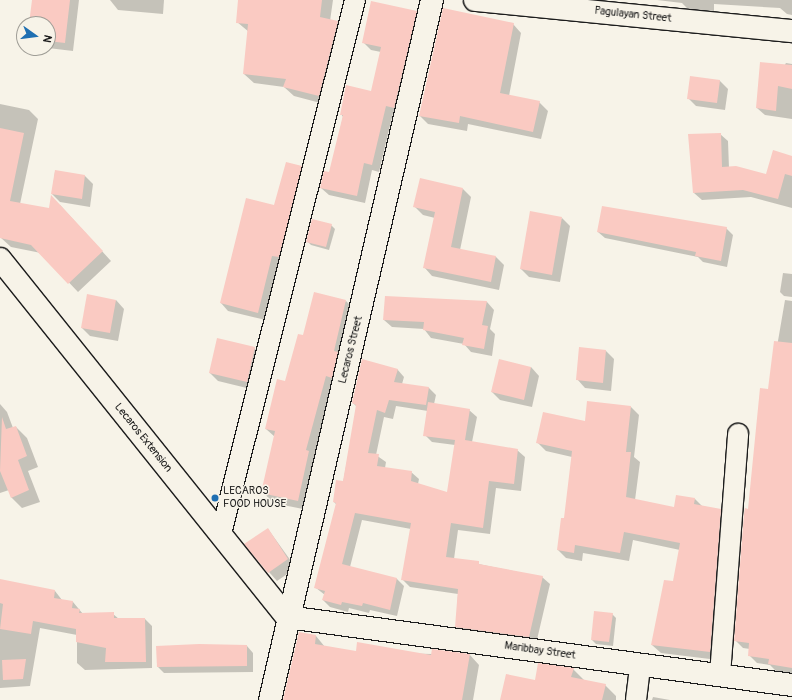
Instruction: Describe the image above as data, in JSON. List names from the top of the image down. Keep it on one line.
{"streets":{"street":["Pagulayan Street","Lecaros Street","Lecaros Extension","Maribbay Street"]},"crossings":[["Lecaros Street","Lecaros Extension"],["Lecaros Street","Maribbay Street"],["Lecaros Extension","Maribbay Street"]],"places":["LECAROS FOOD HOUSE"],"north":"right"}
